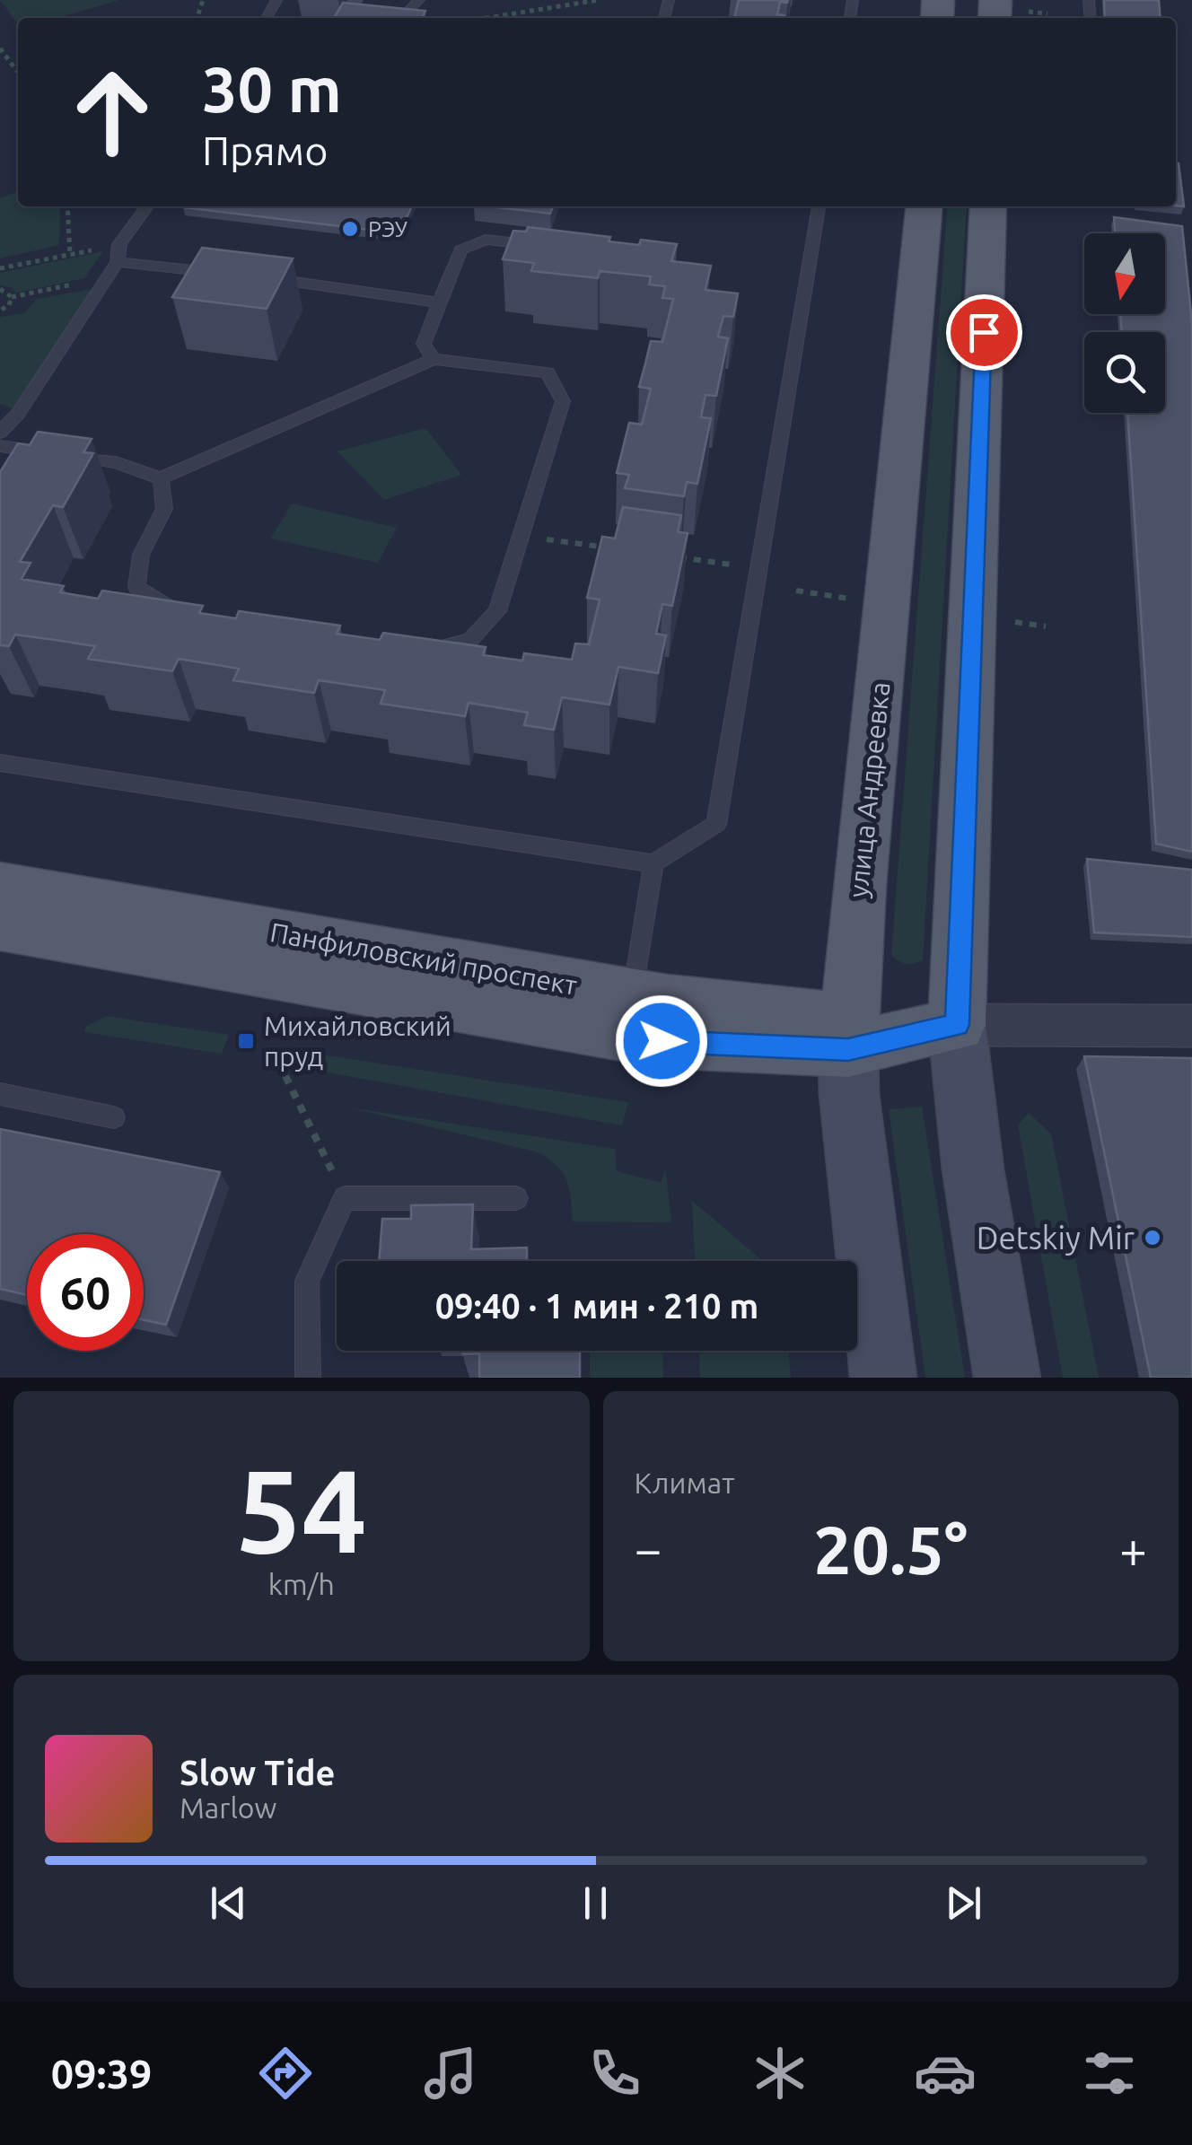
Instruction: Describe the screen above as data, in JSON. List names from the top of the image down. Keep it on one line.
{"streets":{"main road":["улица Андреевка","Панфиловский проспект"]},"crossings":[["улица Андреевка","Панфиловский проспект"]],"places":{"other":["РЭУ","Detskiy Mir"],"transit":["Михайловский пруд"]},"north":"bottom","page":{"turn":["30 m","Прямо"],"limit":"60","trip":"09:40 · 1 мин · 210 m","tile":[["54","km/h"],"Климат"],"heat":["−","20.5°","+"],"song":["Slow Tide","Marlow"],"tabs":"09:39"}}
